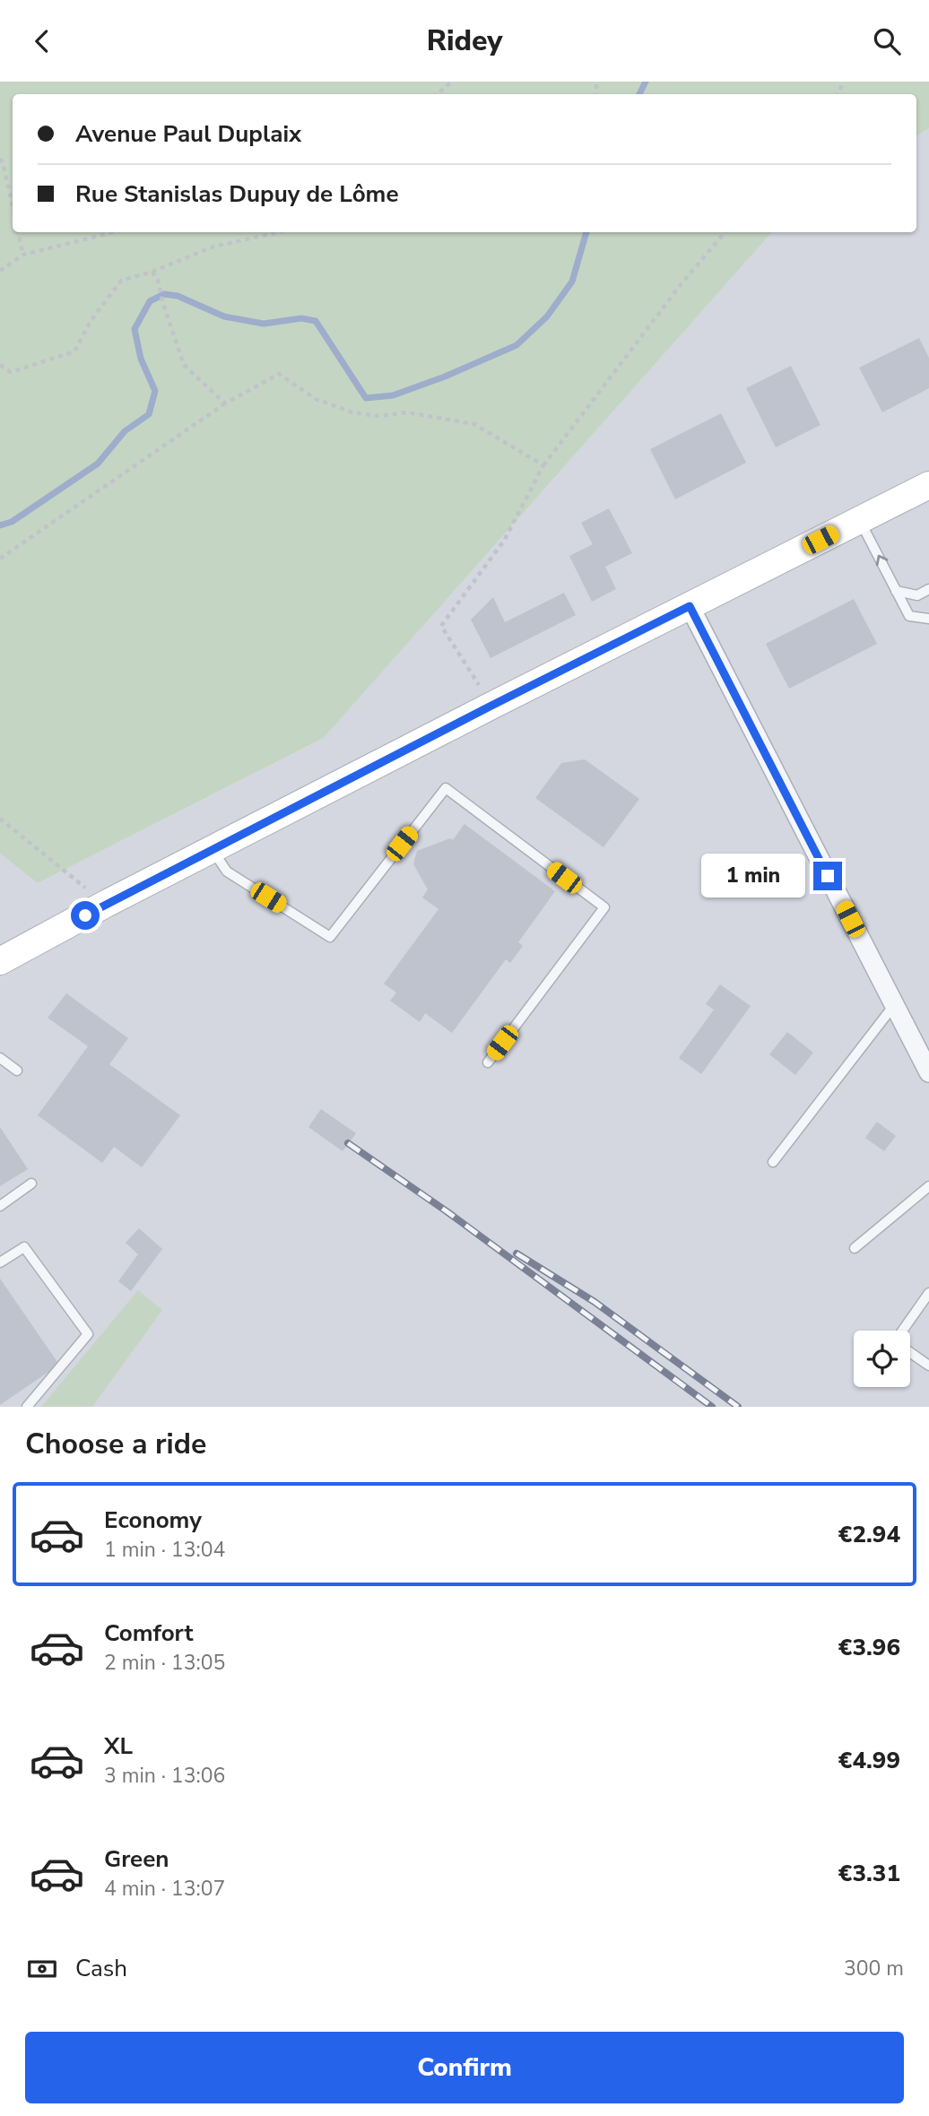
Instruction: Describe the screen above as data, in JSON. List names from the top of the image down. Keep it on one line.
{"page":{"header":"Ridey","banner":["Avenue Paul Duplaix","Rue Stanislas Dupuy de Lôme"],"bubble":"1 min","heading":"Choose a ride","list":[{"name":"Economy","note":"1 min · 13:04","value":"€2.94"},{"name":"Comfort","note":"2 min · 13:05","value":"€3.96"},{"name":"XL","note":"3 min · 13:06","value":"€4.99"},{"name":"Green","note":"4 min · 13:07","value":"€3.31"}],"pay":["Cash","300 m"],"buttons":"Confirm"}}
